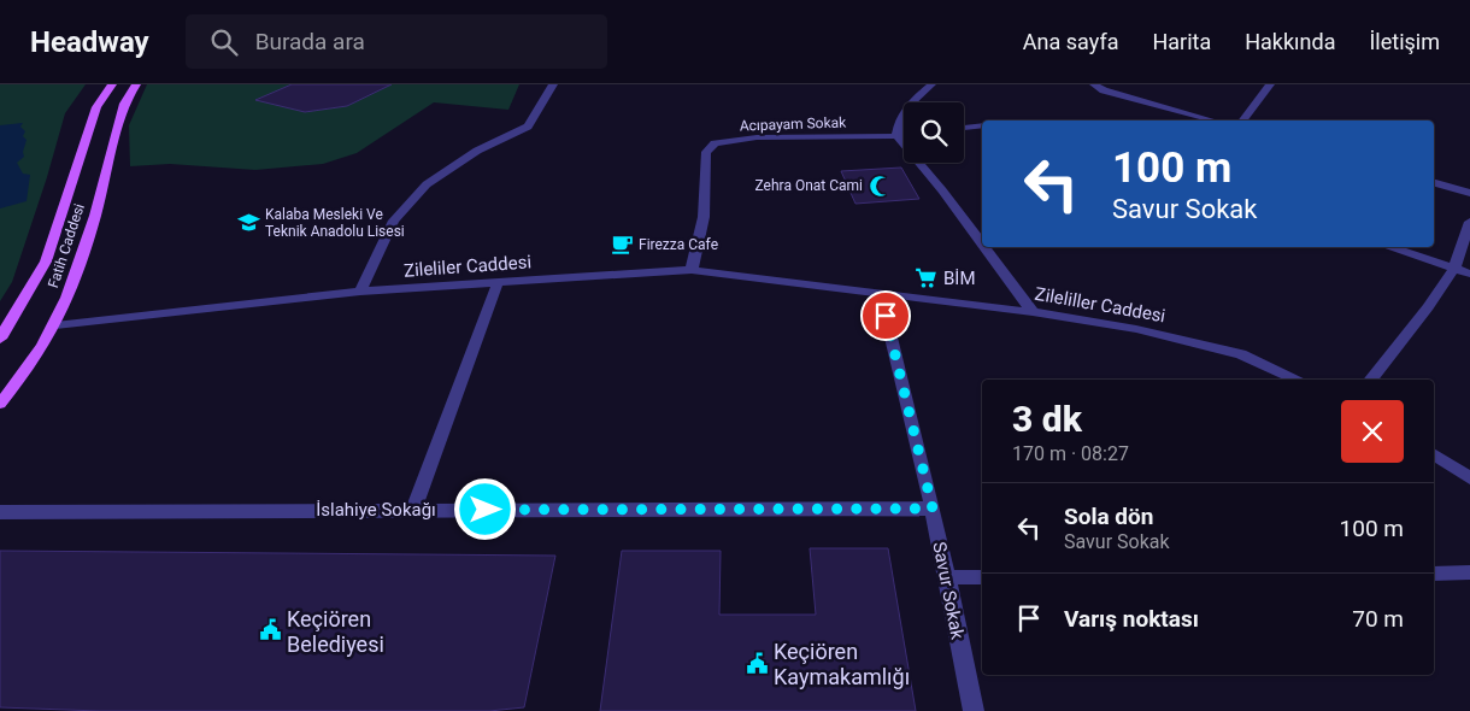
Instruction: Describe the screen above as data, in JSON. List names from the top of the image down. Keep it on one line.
{"streets":{"main road":["Fatih Caddesi"],"street":["Acıpayam Sokak","Zileliler Caddesi","Zileliller Caddesi","İslahiye Sokağı","Savur Sokak"]},"crossings":[["Acıpayam Sokak","Zileliler Caddesi"],["Fatih Caddesi","Zileliler Caddesi"],["Zileliler Caddesi","Zileliller Caddesi"],["Zileliler Caddesi","Savur Sokak"],["Zileliller Caddesi","Savur Sokak"],["İslahiye Sokağı","Savur Sokak"]],"places":{"mosque":["Zehra Onat Cami"],"school or university":["Kalaba Mesleki Ve Teknik Anadolu Lisesi"],"cafe":["Firezza Cafe"],"supermarket":["BİM"],"public building":["Keçiören Belediyesi","Keçiören Kaymakamlığı"]},"page":{"header":"Headway","search":"Burada ara","nav":["Ana sayfa","Harita","Hakkında","İletişim"],"turn":["100 m","Savur Sokak"],"heading":["3 dk","170 m · 08:27"],"list":[{"name":"Sola dön","note":"Savur Sokak","value":"100 m"},{"name":"Varış noktası","value":"70 m"}]}}
